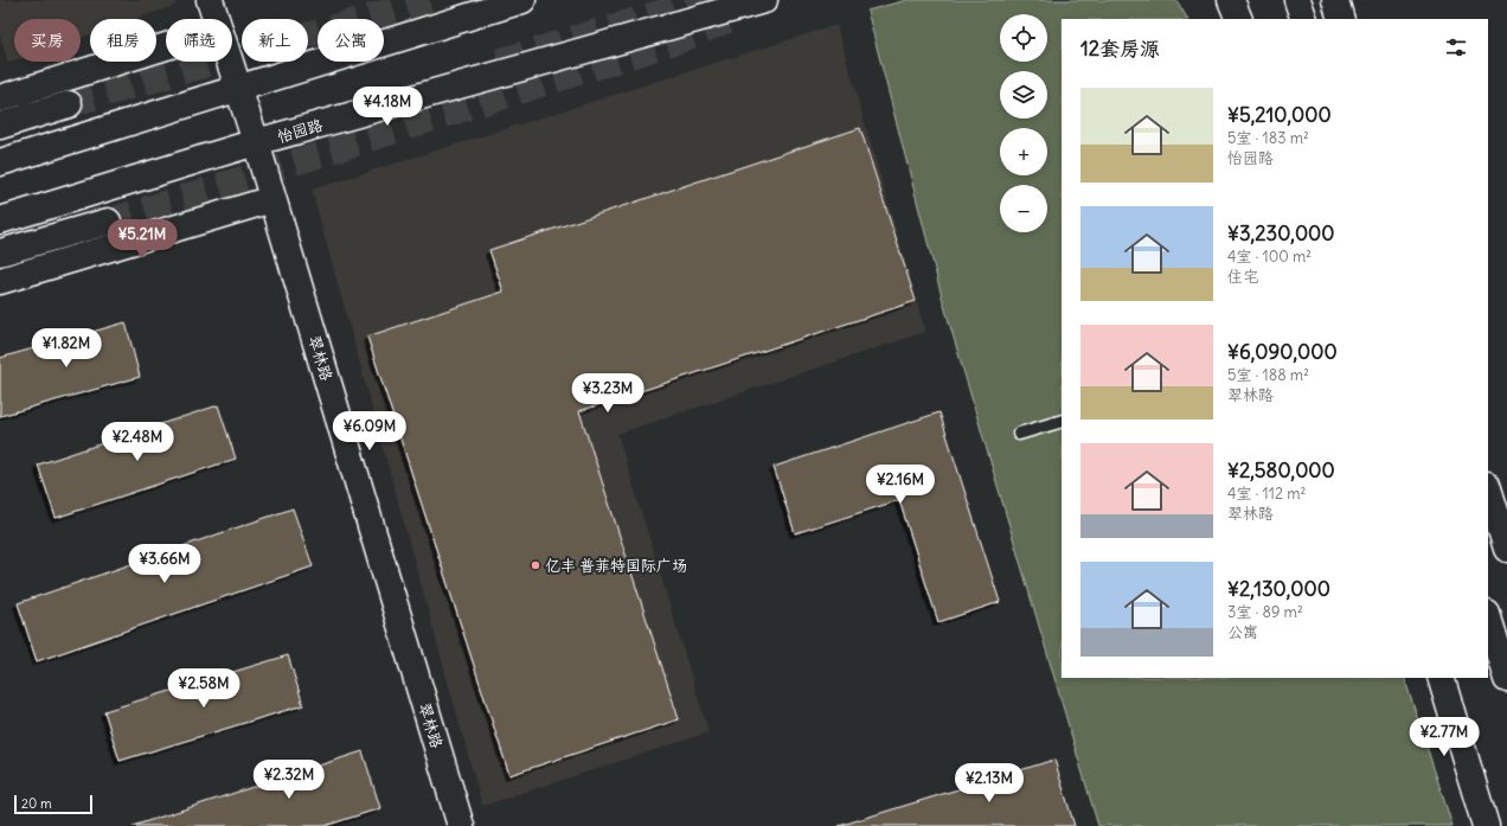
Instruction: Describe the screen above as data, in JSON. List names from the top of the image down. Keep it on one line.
{"streets":{"main road":["怡园路","翠林路"]},"crossings":[["怡园路","翠林路"]],"places":["亿丰 普菲特国际广场"],"scale_bar":"20 m","page":{"map_buttons":["+","−"],"chip":["买房","租房","筛选","新上","公寓"],"heading":"12套房源","list":[{"name":"¥5,210,000","note":"5室 · 183 m² · 怡园路"},{"name":"¥3,230,000","note":"4室 · 100 m² · 住宅"},{"name":"¥6,090,000","note":"5室 · 188 m² · 翠林路"},{"name":"¥2,580,000","note":"4室 · 112 m² · 翠林路"},{"name":"¥2,130,000","note":"3室 · 89 m² · 公寓"}],"price":["¥4.18M","¥5.21M","¥1.82M","¥3.23M","¥6.09M","¥2.48M","¥2.16M","¥3.66M","¥2.58M","¥2.77M","¥2.32M","¥2.13M"],"scale":"20 m"}}
